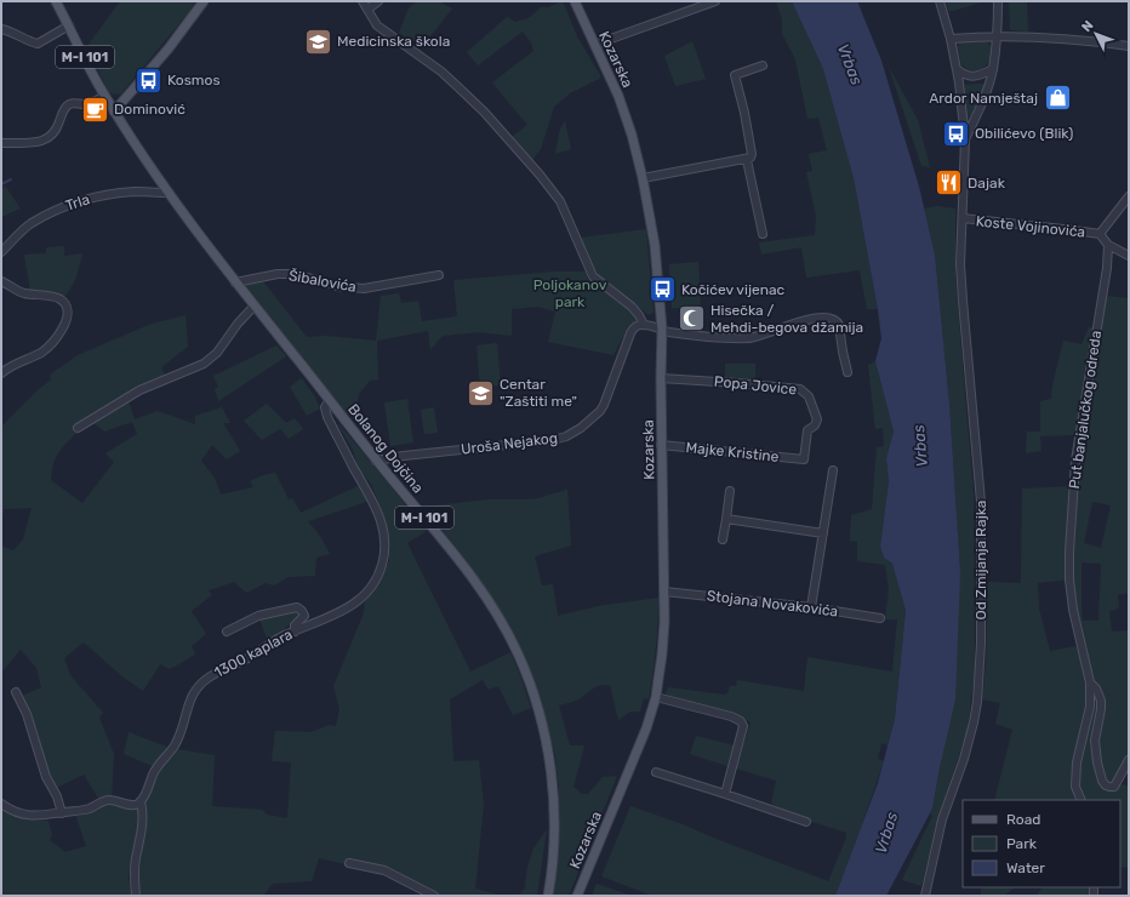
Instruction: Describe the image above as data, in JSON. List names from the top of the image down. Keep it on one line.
{"streets":{"main road":["M-I 101","Kozarska","Bolanog Dojčina"],"street":["Trla","Koste Vojinovića","Šibalovića","Popa Jovice","Put banjalučkog odreda","Uroša Nejakog","Majke Kristine","Od Zmijanja Rajka","Stojana Novakovića","1300 kaplara"]},"crossings":[["M-I 101","Bolanog Dojčina"],["Kozarska","Popa Jovice"],["Kozarska","Majke Kristine"],["Kozarska","Stojana Novakovića"],["Trla","Bolanog Dojčina"],["Koste Vojinovića","Put banjalučkog odreda"],["Koste Vojinovića","Od Zmijanja Rajka"],["Šibalovića","Bolanog Dojčina"],["Popa Jovice","Majke Kristine"],["Uroša Nejakog","Bolanog Dojčina"],["Bolanog Dojčina","1300 kaplara"]],"water":["Vrbas"],"parks":["Poljokanov park"],"places":{"school or university":["Medicinska škola","Centar \"Zaštiti me\""],"bus stop":["Kosmos","Obilićevo (Blik)","Kočićev vijenac"],"shop":["Ardor Namještaj"],"cafe":["Dominović"],"restaurant":["Dajak"],"mosque":["Hisečka / Mehdi-begova džamija"]},"legend":["Road","Park","Water"],"north":"top left"}
